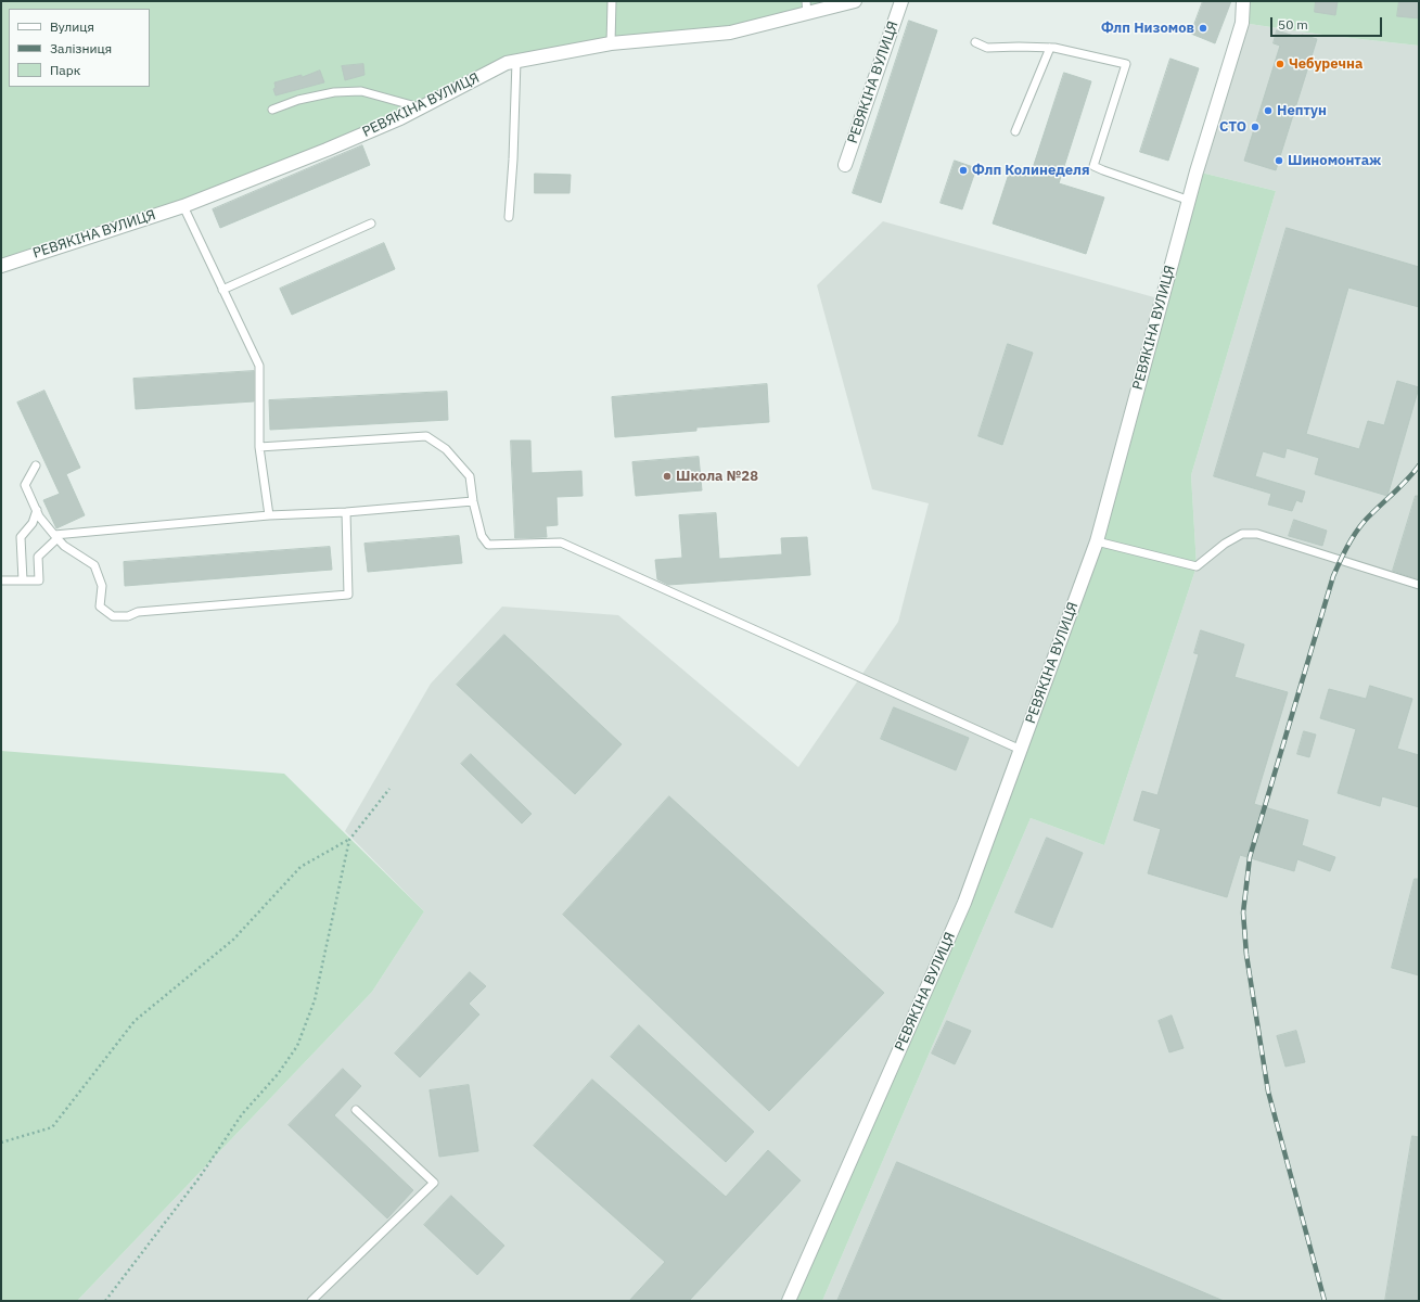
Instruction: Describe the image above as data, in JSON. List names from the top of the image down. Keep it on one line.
{"streets":{"street":["РЕВЯКІНА ВУЛИЦЯ"]},"places":["Флп Низомов","Чебуречна","Нептун","СТО","Шиномонтаж","Флп Колинеделя","Школа №28"],"legend":["Вулиця","Залізниця","Парк"],"scale_bar":"50 m"}
